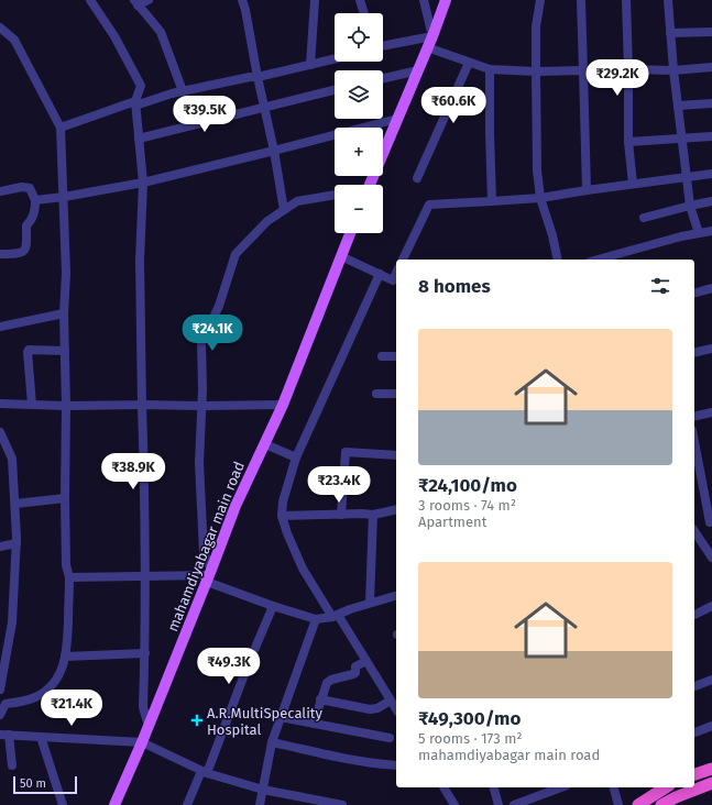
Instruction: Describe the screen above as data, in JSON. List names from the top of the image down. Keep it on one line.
{"streets":{"main road":["mahamdiyabagar main road"]},"places":{"health":["A.R.MultiSpecality Hospital"]},"scale_bar":"50 m","page":{"map_buttons":["+","−"],"price":["₹29.2K","₹60.6K","₹39.5K","₹24.1K","₹38.9K","₹23.4K","₹49.3K","₹21.4K"],"heading":"8 homes","list":[{"name":"₹24,100/mo","note":"3 rooms · 74 m² · Apartment"},{"name":"₹49,300/mo","note":"5 rooms · 173 m² · mahamdiyabagar main road"}],"scale":"50 m"}}
